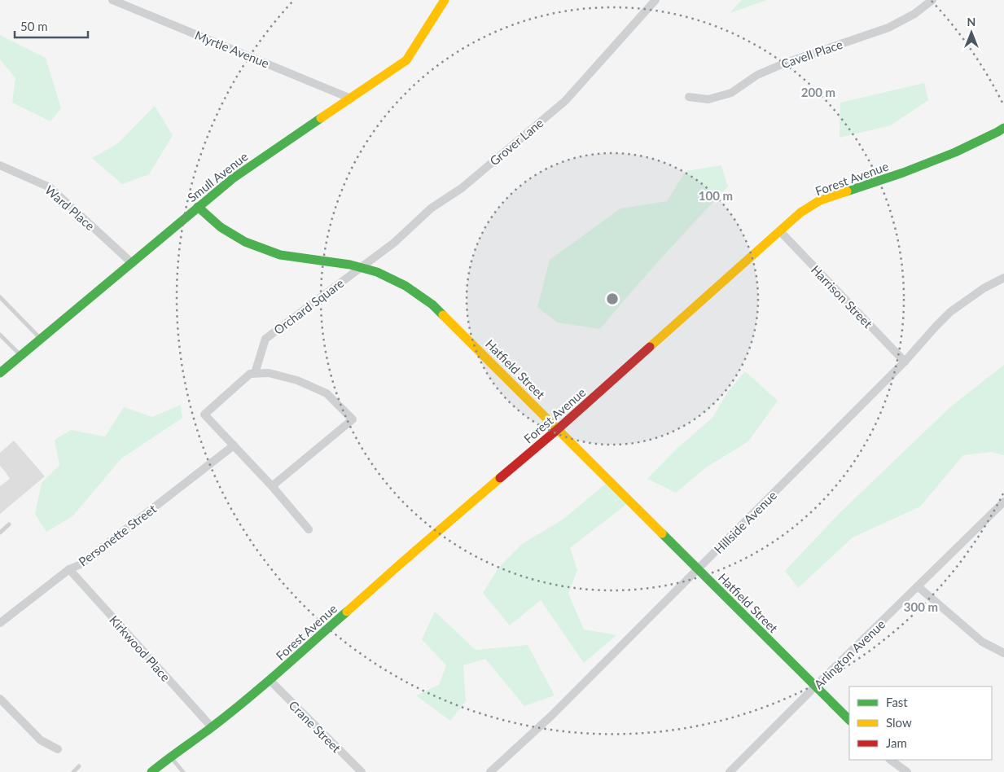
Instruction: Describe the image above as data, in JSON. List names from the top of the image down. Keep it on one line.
{"streets":{"street":["Myrtle Avenue","Cavell Place","Grover Lane","Smull Avenue","Forest Avenue","Ward Place","Harrison Street","Orchard Square","Hatfield Street","Hillside Avenue","Personette Street","Kirkwood Place","Arlington Avenue","Crane Street"]},"crossings":[["Myrtle Avenue","Smull Avenue"],["Grover Lane","Orchard Square"],["Grover Lane","Hatfield Street"],["Smull Avenue","Ward Place"],["Smull Avenue","Hatfield Street"],["Forest Avenue","Harrison Street"],["Forest Avenue","Hatfield Street"],["Forest Avenue","Kirkwood Place"],["Forest Avenue","Crane Street"],["Harrison Street","Hillside Avenue"],["Orchard Square","Hatfield Street"],["Hatfield Street","Hillside Avenue"],["Hatfield Street","Arlington Avenue"],["Personette Street","Kirkwood Place"]],"legend":["Fast","Slow","Jam"],"scale_bar":"50 m","north":"top","rings":["200 m","100 m","300 m"]}
